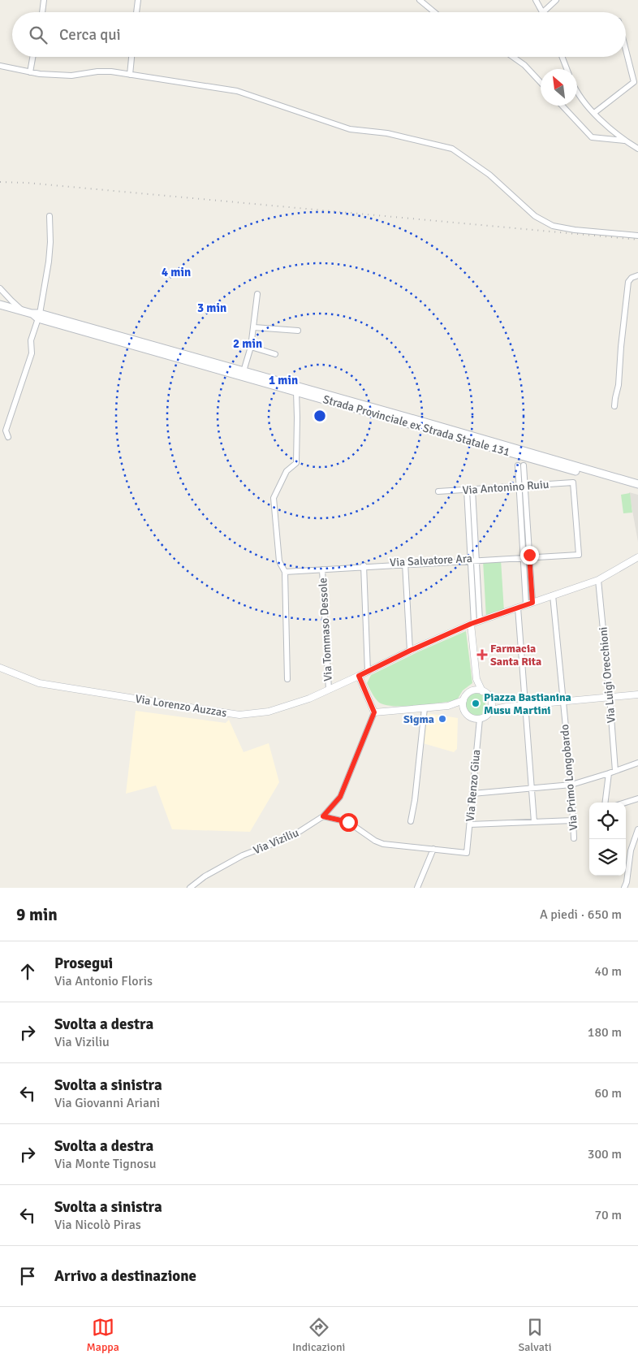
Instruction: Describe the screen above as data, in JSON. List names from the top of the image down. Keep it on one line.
{"streets":{"main road":["Strada Provinciale ex Strada Statale 131"],"street":["Via Antonino Ruiu","Via Salvatore Ara","Via Tommaso Dessole","Via Luigi Orecchioni","Via Lorenzo Auzzas","Via Primo Longobardo","Via Renzo Giua","Via Viziliu"]},"crossings":[["Via Antonino Ruiu","Via Salvatore Ara"],["Via Salvatore Ara","Via Tommaso Dessole"],["Via Tommaso Dessole","Via Lorenzo Auzzas"],["Via Luigi Orecchioni","Via Lorenzo Auzzas"],["Via Lorenzo Auzzas","Via Primo Longobardo"]],"places":{"health":["Farmacia Santa Rita"],"other":["Piazza Bastianina Musu Martini","Sigma"]},"north":"top left","page":{"search":"Cerca qui","heading":["9 min","A piedi · 650 m"],"list":[["Prosegui","Via Antonio Floris","40 m"],["Svolta a destra","Via Viziliu","180 m"],["Svolta a sinistra","Via Giovanni Ariani","60 m"],["Svolta a destra","Via Monte Tignosu","300 m"],["Svolta a sinistra","Via Nicolò Piras","70 m"],"Arrivo a destinazione"],"nav":["Mappa","Indicazioni","Salvati"]},"rings":["4 min","3 min","2 min","1 min"]}
